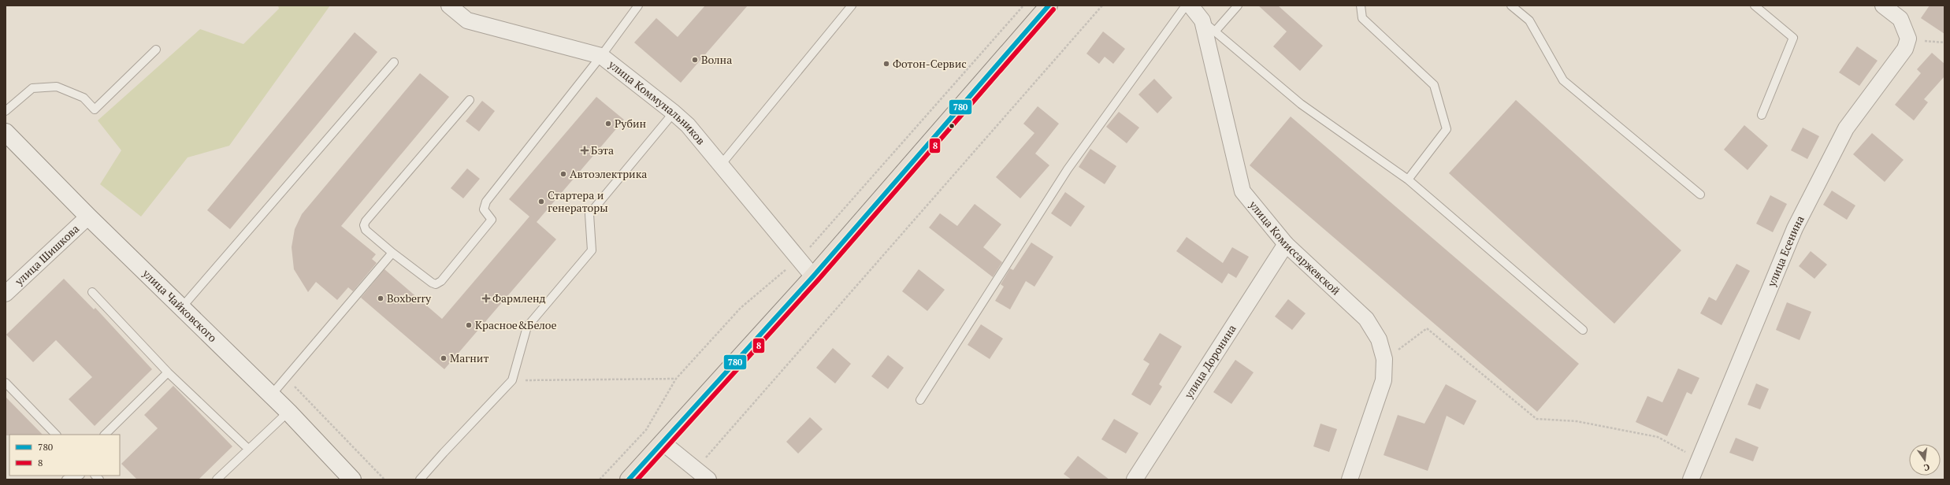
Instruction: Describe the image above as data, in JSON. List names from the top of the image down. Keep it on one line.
{"streets":{"street":["улица Коммунальников","улица Комиссаржевской","улица Есенина","улица Шишкова","улица Чайковского","улица Доронина"]},"crossings":[["улица Комиссаржевской","улица Доронина"],["улица Шишкова","улица Чайковского"]],"places":{"other":["Волна","Фотон-Сервис","Рубин","Автоэлектрика","Стартера и генераторы","Boxberry","Красное&Белое","Магнит"],"health":["Бэта","Фармленд"]},"lines":["transit line 780","transit line 8"],"legend":["780","8"],"north":"bottom"}
